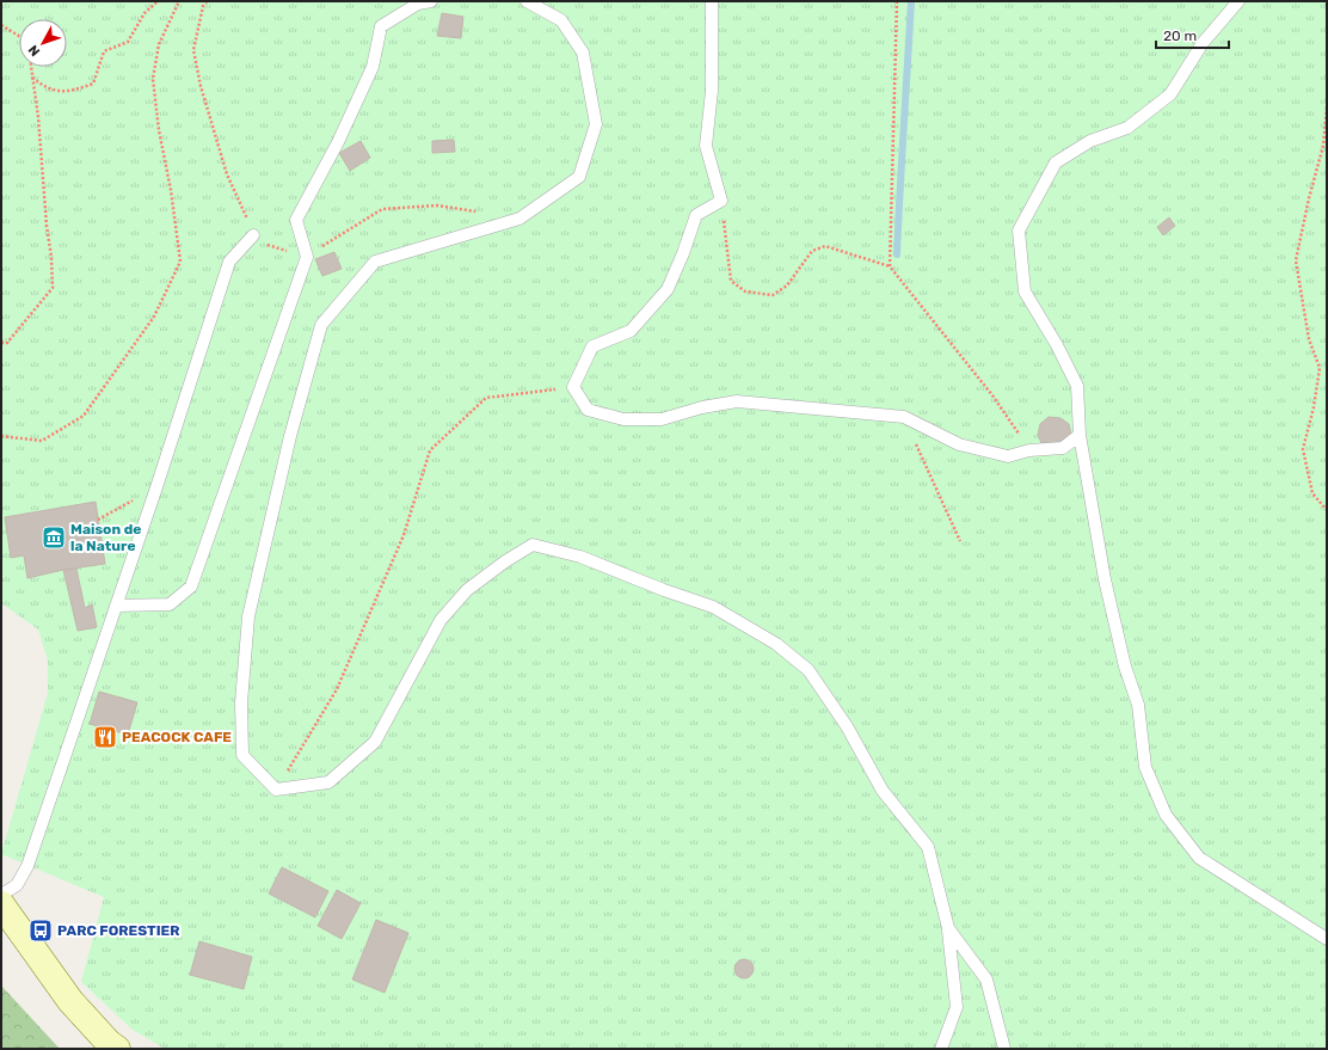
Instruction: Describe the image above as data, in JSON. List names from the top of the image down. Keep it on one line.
{"places":{"museum":["Maison de la Nature"],"restaurant":["PEACOCK CAFE"],"bus stop":["PARC FORESTIER"]},"scale_bar":"20 m","north":"bottom left"}
